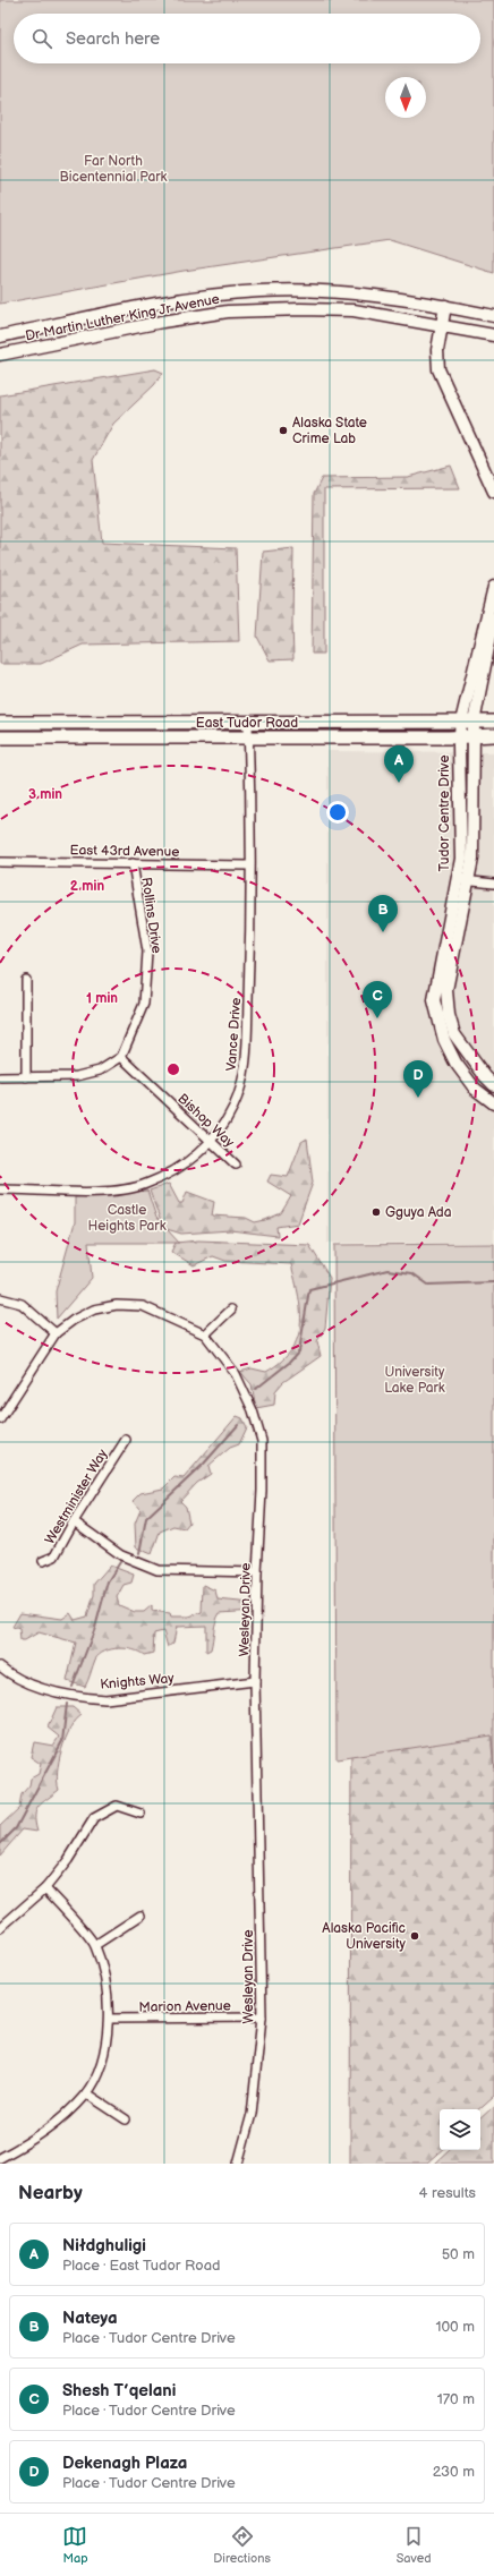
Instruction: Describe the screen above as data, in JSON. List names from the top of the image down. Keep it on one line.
{"streets":{"main road":["East Tudor Road"],"street":["Dr Martin Luther King Jr Avenue","Tudor Centre Drive","East 43rd Avenue","Rollins Drive","Vance Drive","Bishop Way","Westminister Way","Wesleyan Drive","Knights Way","Marion Avenue"]},"crossings":[["East Tudor Road","Tudor Centre Drive"],["East Tudor Road","Vance Drive"],["East 43rd Avenue","Rollins Drive"],["East 43rd Avenue","Vance Drive"],["Rollins Drive","Bishop Way"],["Vance Drive","Bishop Way"],["Wesleyan Drive","Knights Way"],["Wesleyan Drive","Marion Avenue"]],"parks":["Far North Bicentennial Park","Castle Heights Park","University Lake Park"],"places":["Alaska State Crime Lab","Gguya Ada","Alaska Pacific University"],"north":"bottom","page":{"search":"Search here","pins":["A","B","C","D"],"heading":["Nearby","4 results"],"list":[{"mark":"A","name":"Niłdghuligi","note":"Place · East Tudor Road","value":"50 m"},{"mark":"B","name":"Nateya","note":"Place · Tudor Centre Drive","value":"100 m"},{"mark":"C","name":"Shesh T’qelani","note":"Place · Tudor Centre Drive","value":"170 m"},{"mark":"D","name":"Dekenagh Plaza","note":"Place · Tudor Centre Drive","value":"230 m"}],"nav":["Map","Directions","Saved"]},"rings":["3 min","2 min","1 min"]}
